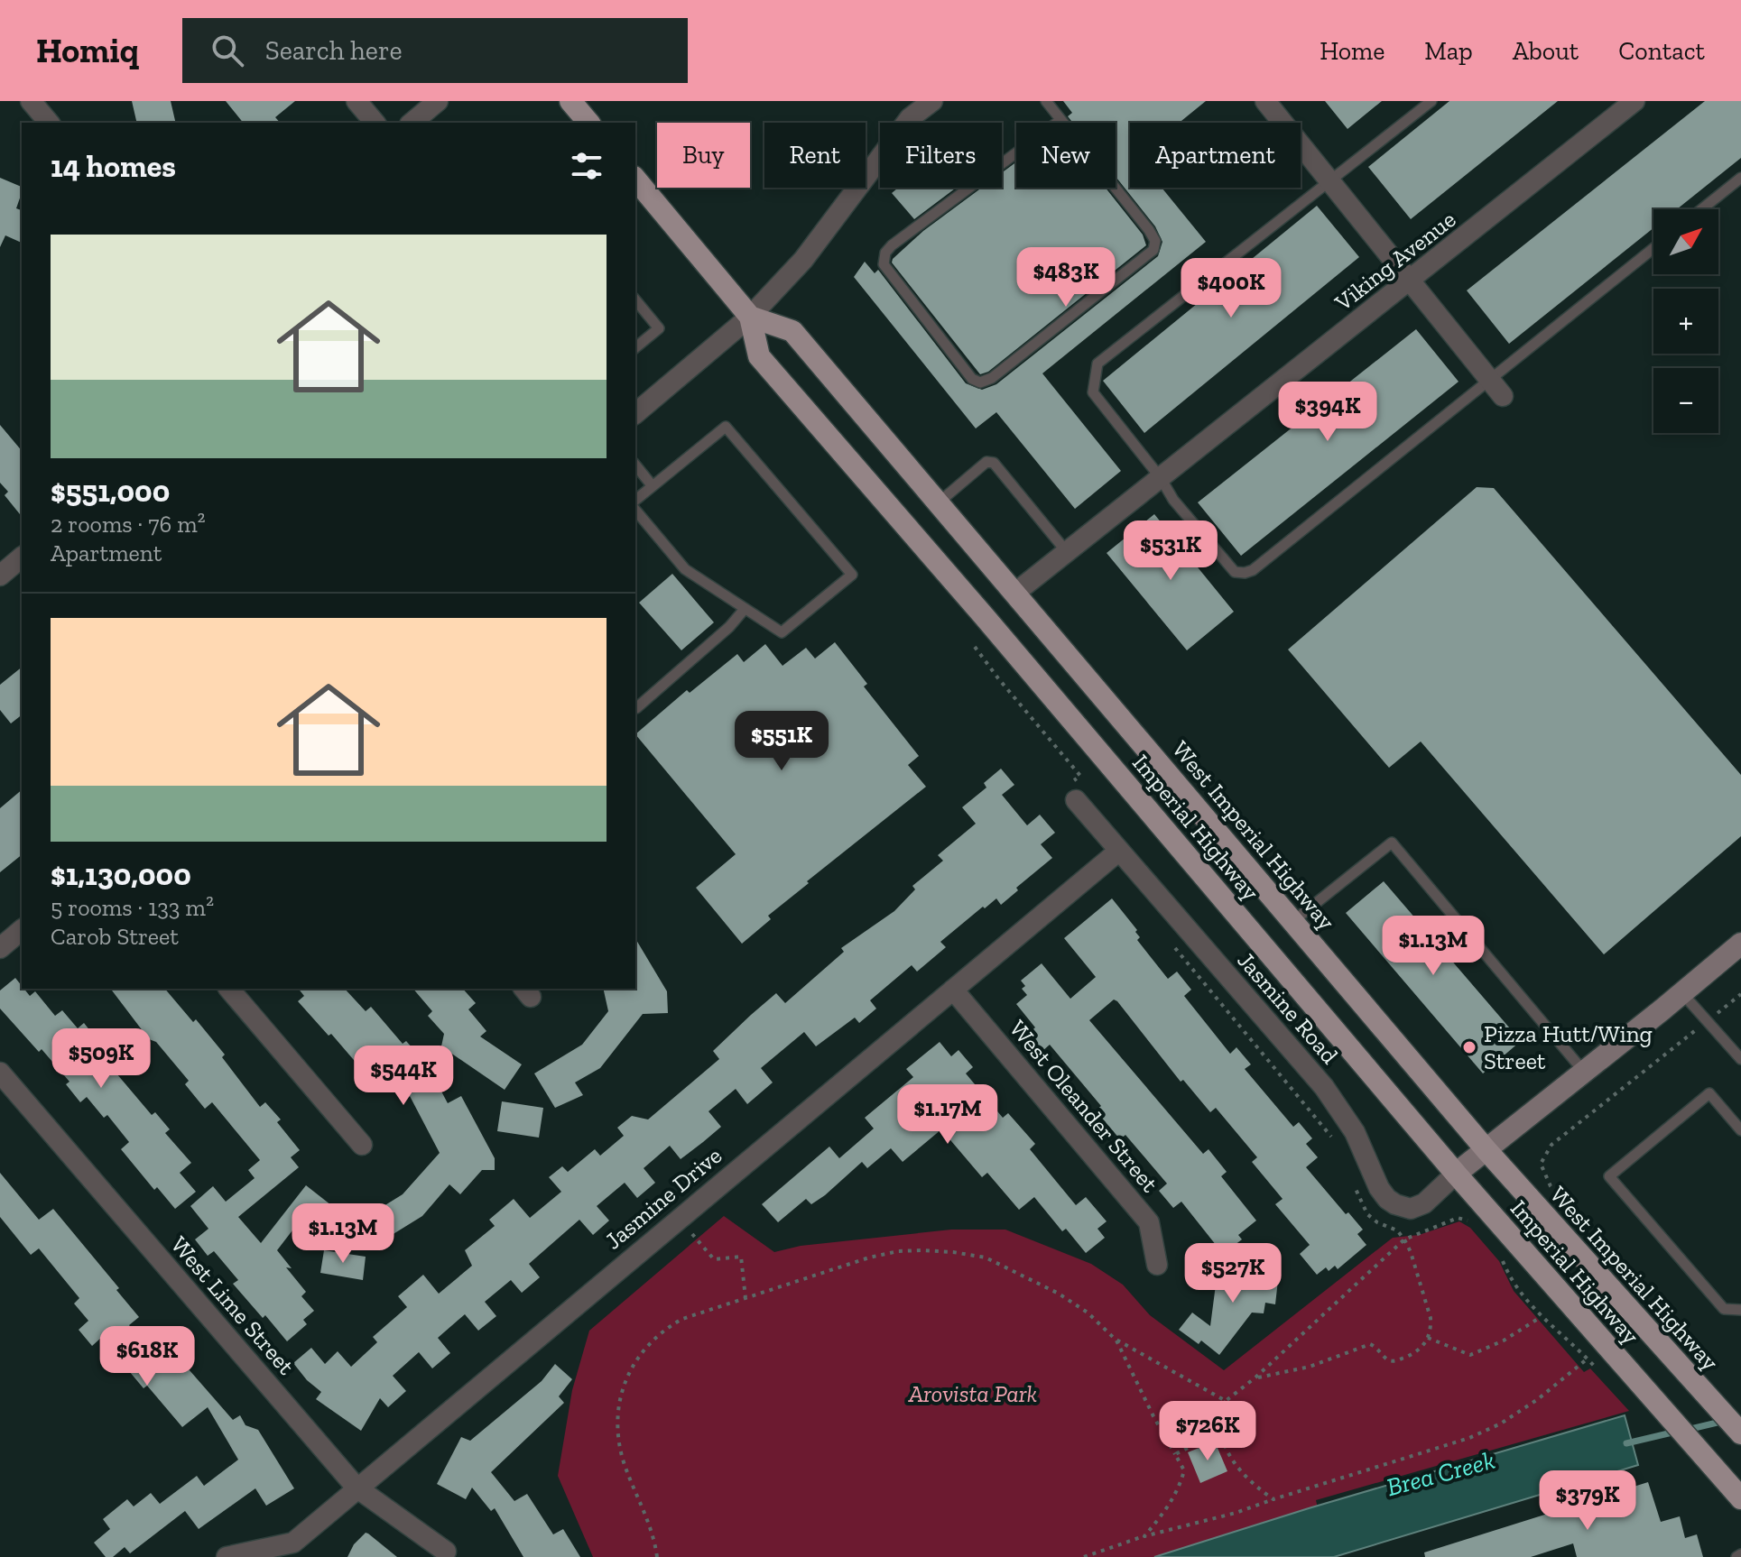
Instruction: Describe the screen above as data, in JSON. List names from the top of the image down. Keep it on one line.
{"streets":{"main road":["Imperial Highway","West Imperial Highway"],"street":["Viking Avenue","Jasmine Road","West Oleander Street","Jasmine Drive","West Lime Street"]},"crossings":[["Viking Avenue","West Imperial Highway"],["Imperial Highway","West Imperial Highway"],["Imperial Highway","Jasmine Road"],["Jasmine Road","Jasmine Drive"],["West Oleander Street","Jasmine Drive"],["Jasmine Drive","West Lime Street"]],"water":["Brea Creek"],"parks":["Arovista Park"],"places":["Pizza Hutt/Wing Street"],"north":"top right","page":{"header":"Homiq","search":"Search here","nav":["Home","Map","About","Contact"],"chip":["Buy","Rent","Filters","New","Apartment"],"heading":"14 homes","map_buttons":["+","−"],"list":[{"name":"$551,000","note":"2 rooms · 76 m² · Apartment"},{"name":"$1,130,000","note":"5 rooms · 133 m² · Carob Street"}],"price":["$483K","$400K","$394K","$531K","$551K","$1.13M","$509K","$544K","$1.17M","$1.13M","$527K","$618K","$726K","$379K"]}}
